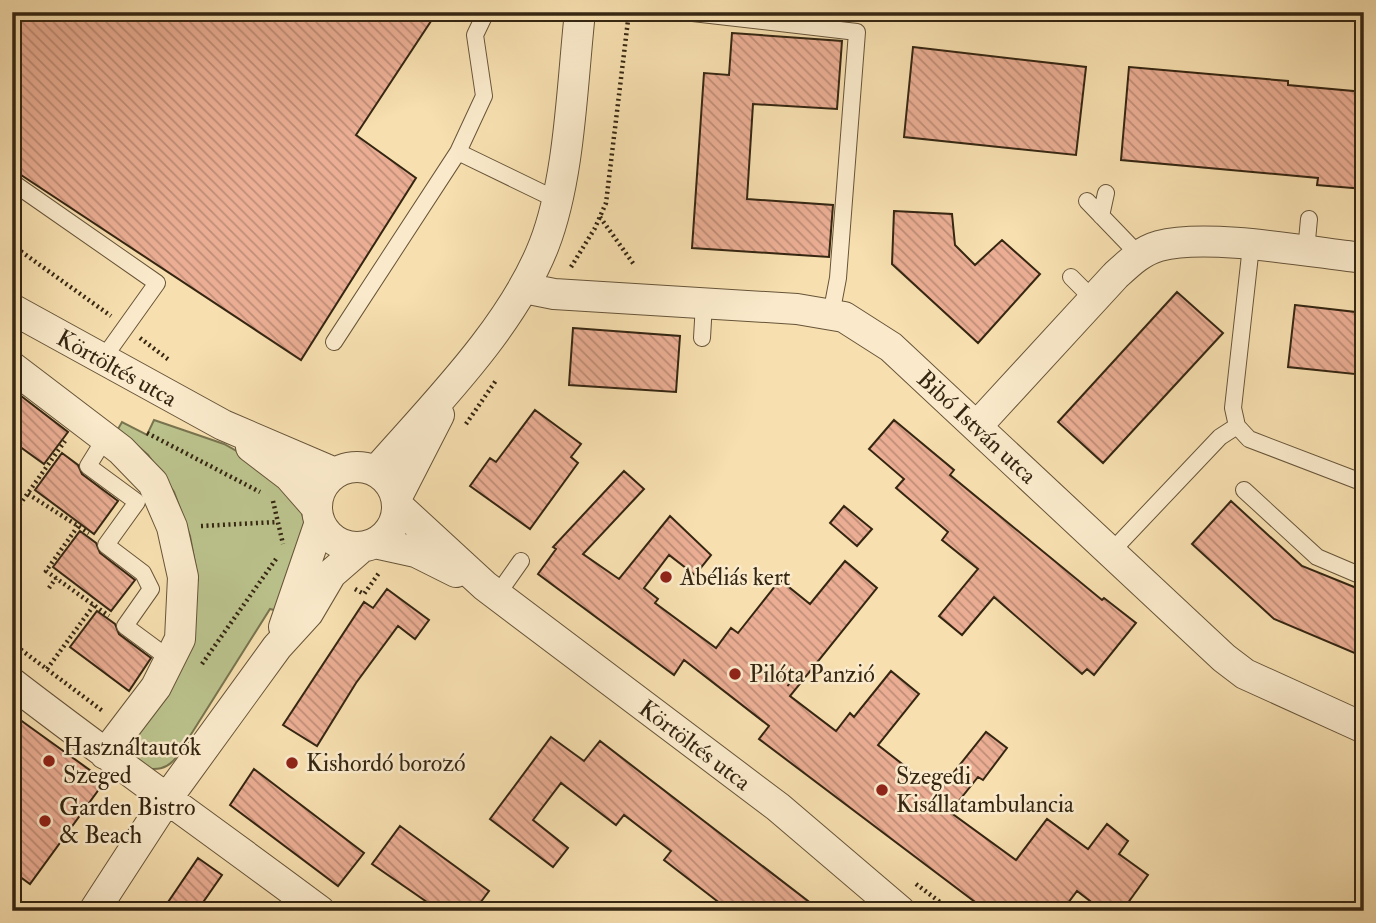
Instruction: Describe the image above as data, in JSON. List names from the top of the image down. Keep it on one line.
{"streets":{"street":["Körtöltés utca","Bibó István utca"]},"places":["Abéliás kert","Pilóta Panzió","Használtautók Szeged","Kishordó borozó","Szegedi Kisállatambulancia","Garden Bistro & Beach"]}
